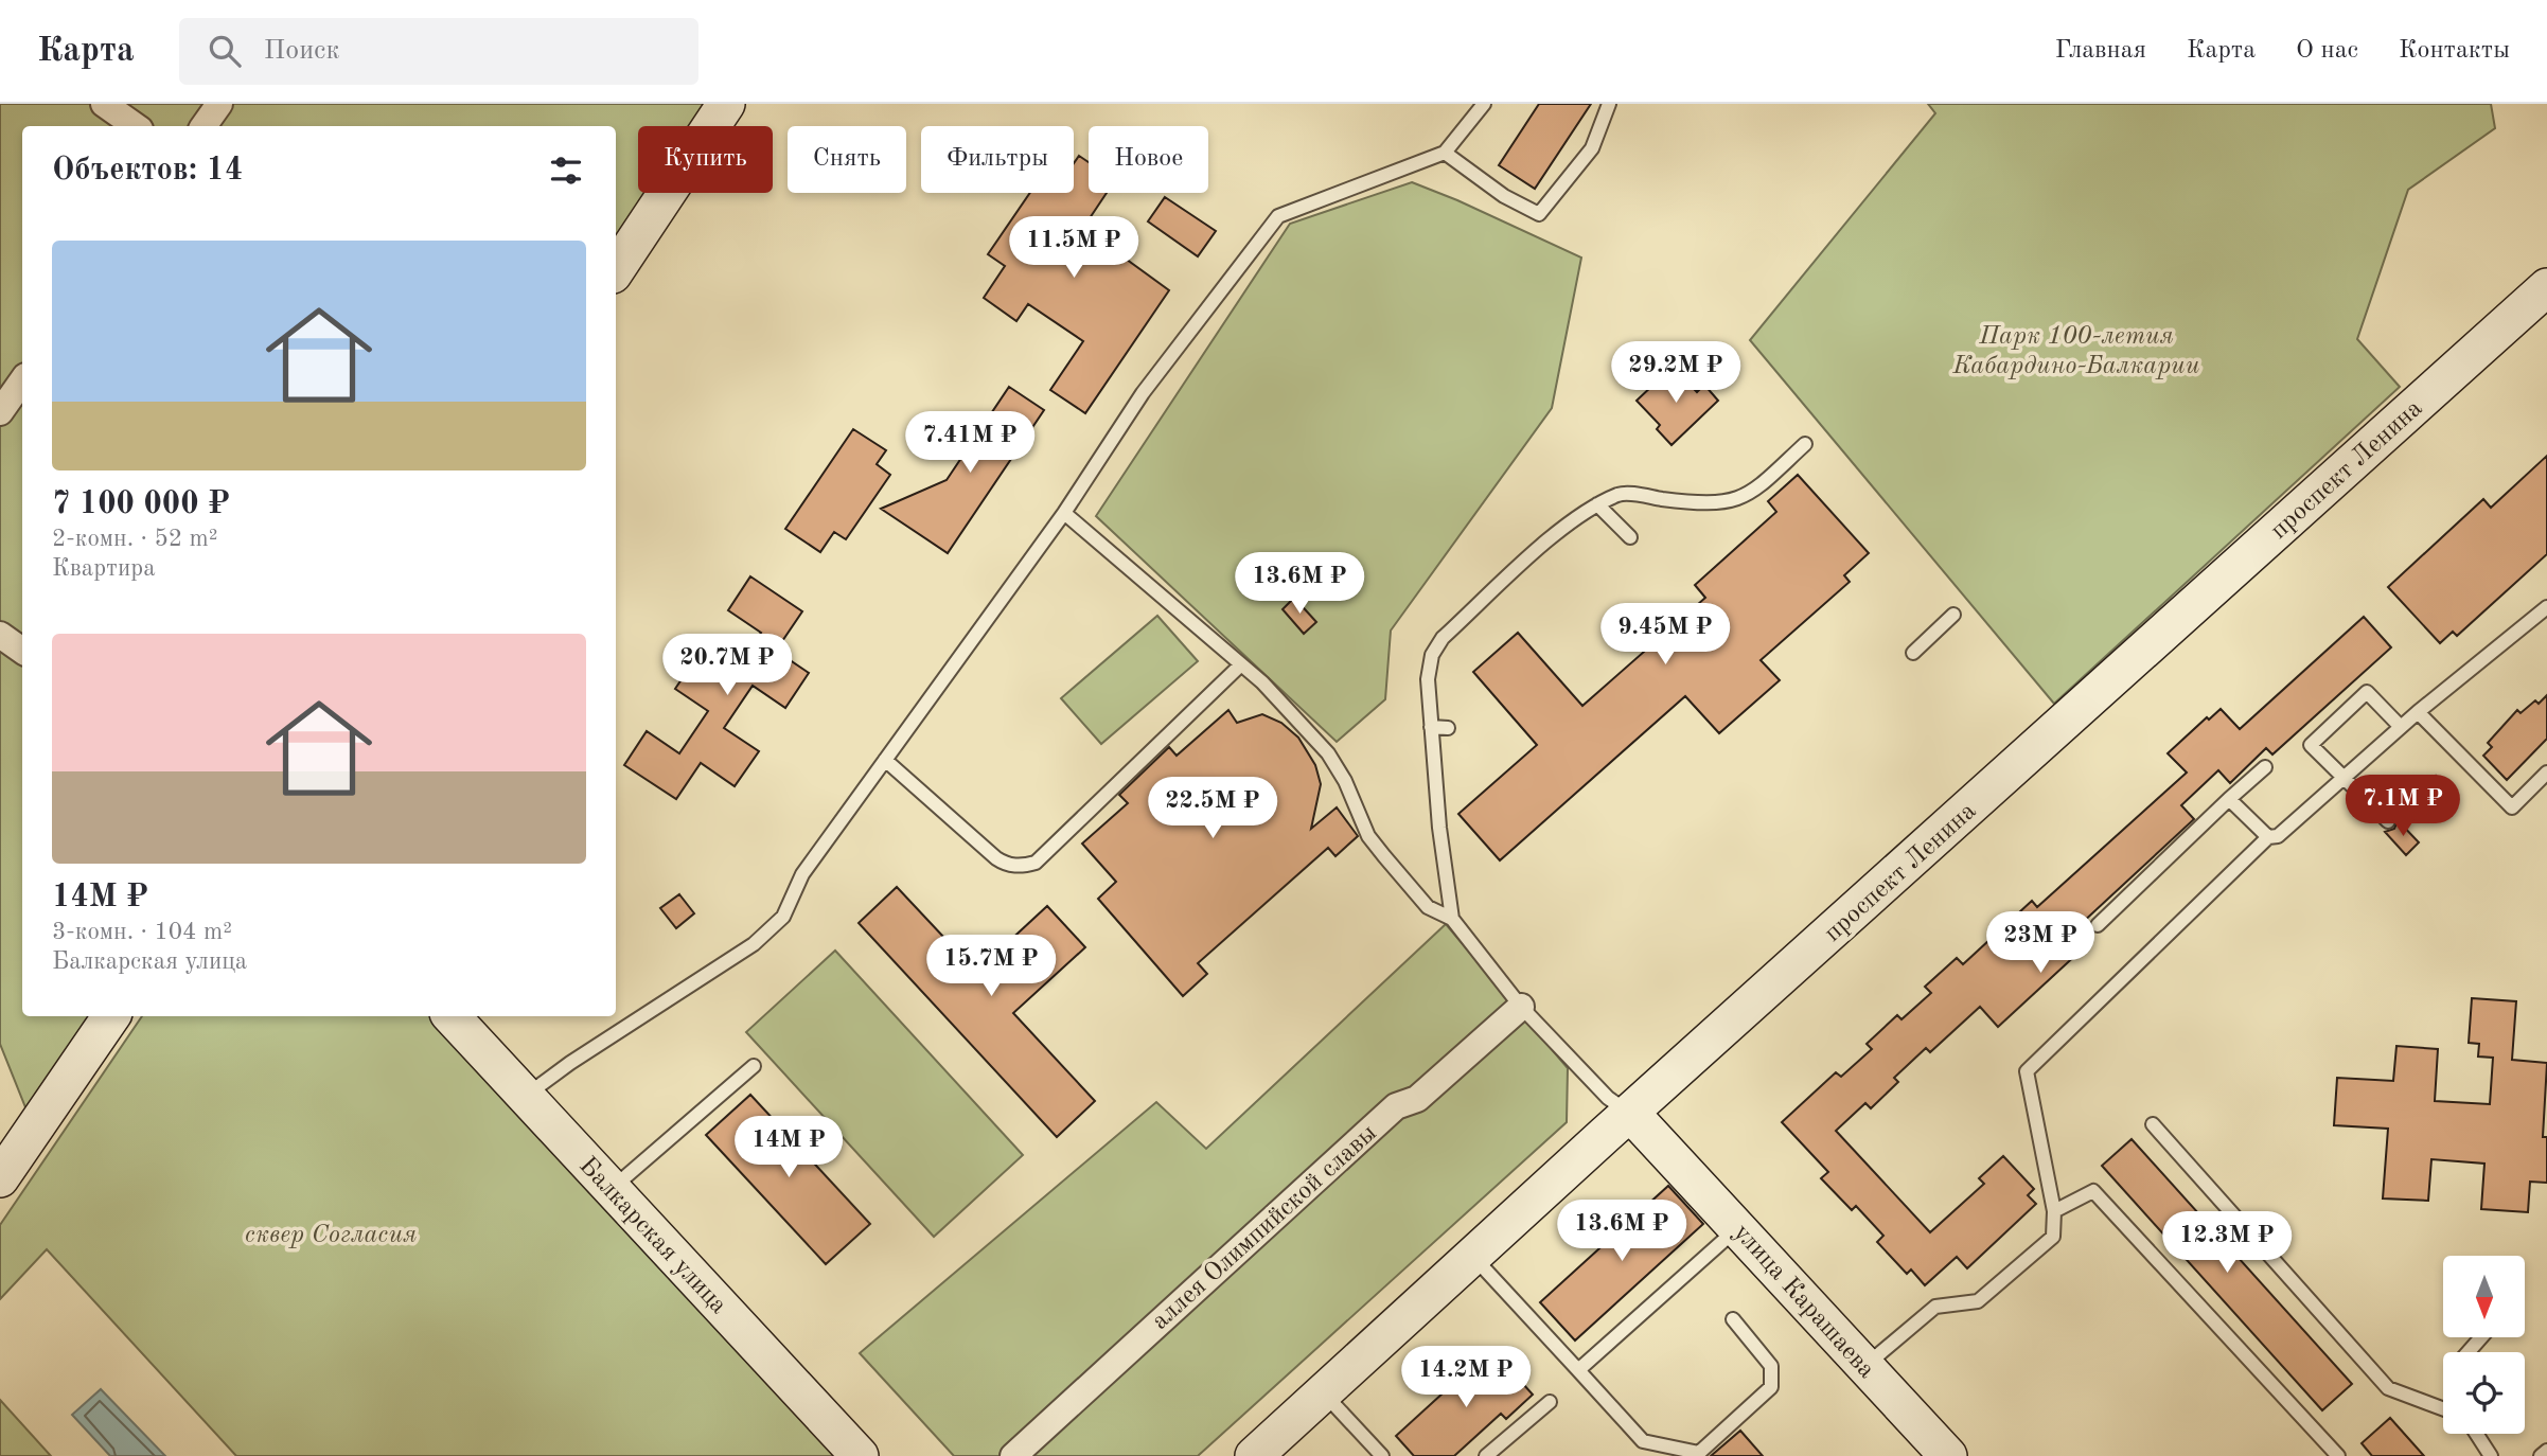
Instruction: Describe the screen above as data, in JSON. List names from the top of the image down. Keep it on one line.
{"streets":{"main road":["проспект Ленина","Балкарская улица","улица Карашаева"],"street":["аллея Олимпийской славы"]},"crossings":[["проспект Ленина","улица Карашаева"]],"parks":["Парк 100-летия Кабардино-Балкарии","сквер Согласия"],"north":"bottom","page":{"header":"Карта","search":"Поиск","nav":["Главная","Карта","О нас","Контакты"],"chip":["Купить","Снять","Фильтры","Новое"],"heading":"Объектов: 14","list":[{"name":"7 100 000 ₽","note":"2-комн. · 52 m² · Квартира"},{"name":"14M ₽","note":"3-комн. · 104 m² · Балкарская улица"}],"price":["11.5M ₽","29.2M ₽","7.41M ₽","13.6M ₽","9.45M ₽","20.7M ₽","7.1M ₽","22.5M ₽","23M ₽","15.7M ₽","14M ₽","13.6M ₽","12.3M ₽","14.2M ₽"]}}
